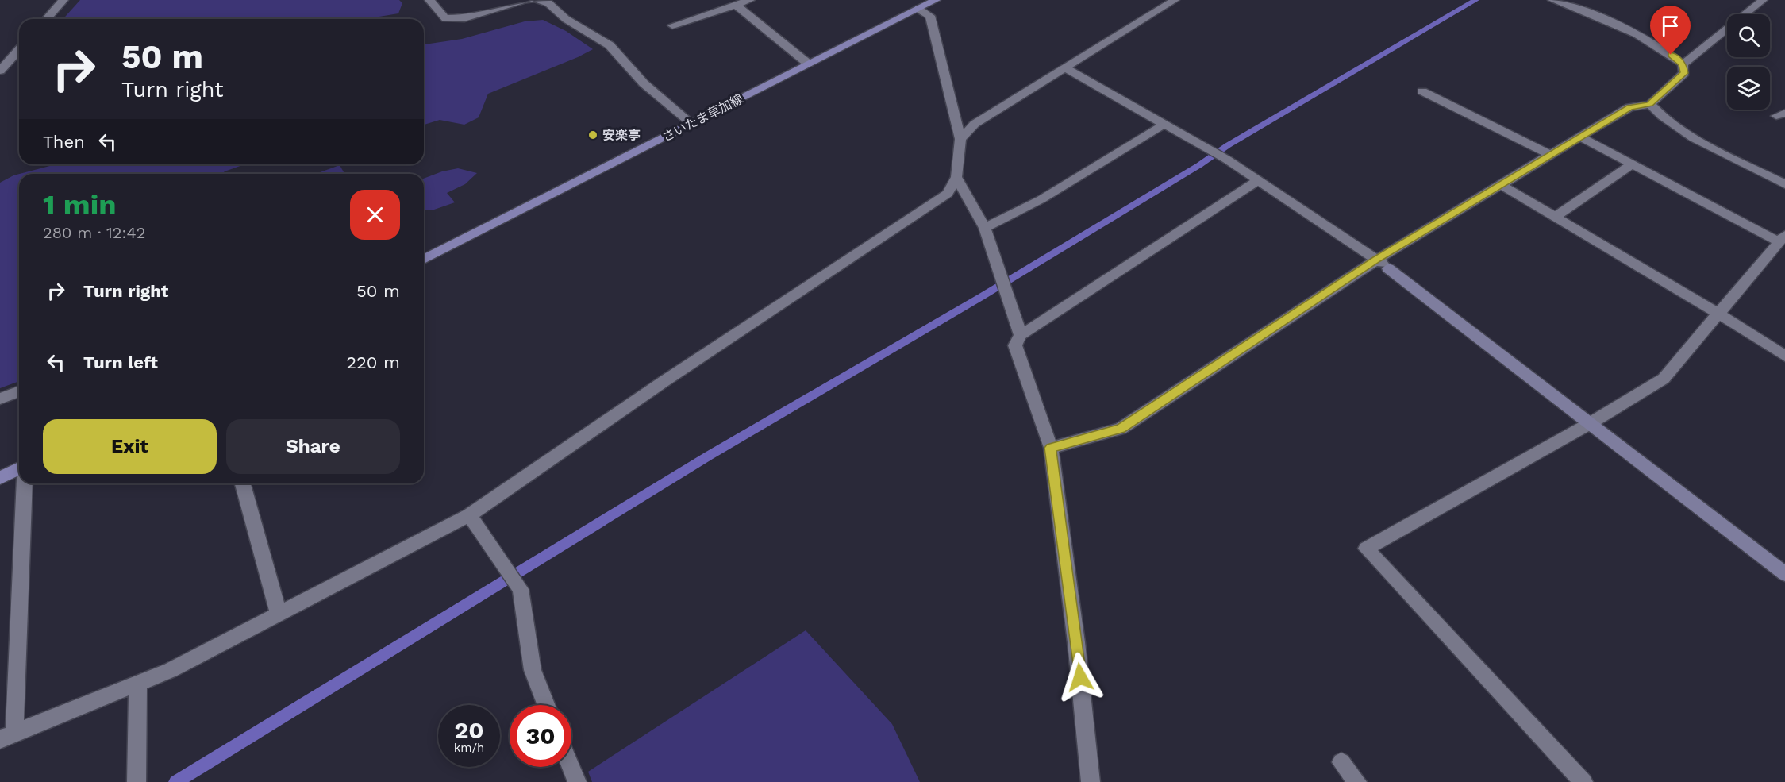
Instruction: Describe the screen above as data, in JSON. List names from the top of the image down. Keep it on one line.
{"streets":{"main road":["さいたま草加線"]},"places":["安楽亭"],"page":{"turn":["50 m","Turn right"],"then":"Then","heading":["1 min","280 m · 12:42"],"list":[{"name":"Turn right","value":"50 m"},{"name":"Turn left","value":"220 m"}],"buttons":["Exit","Share"],"speed":"20 km/h","limit":"30"}}
